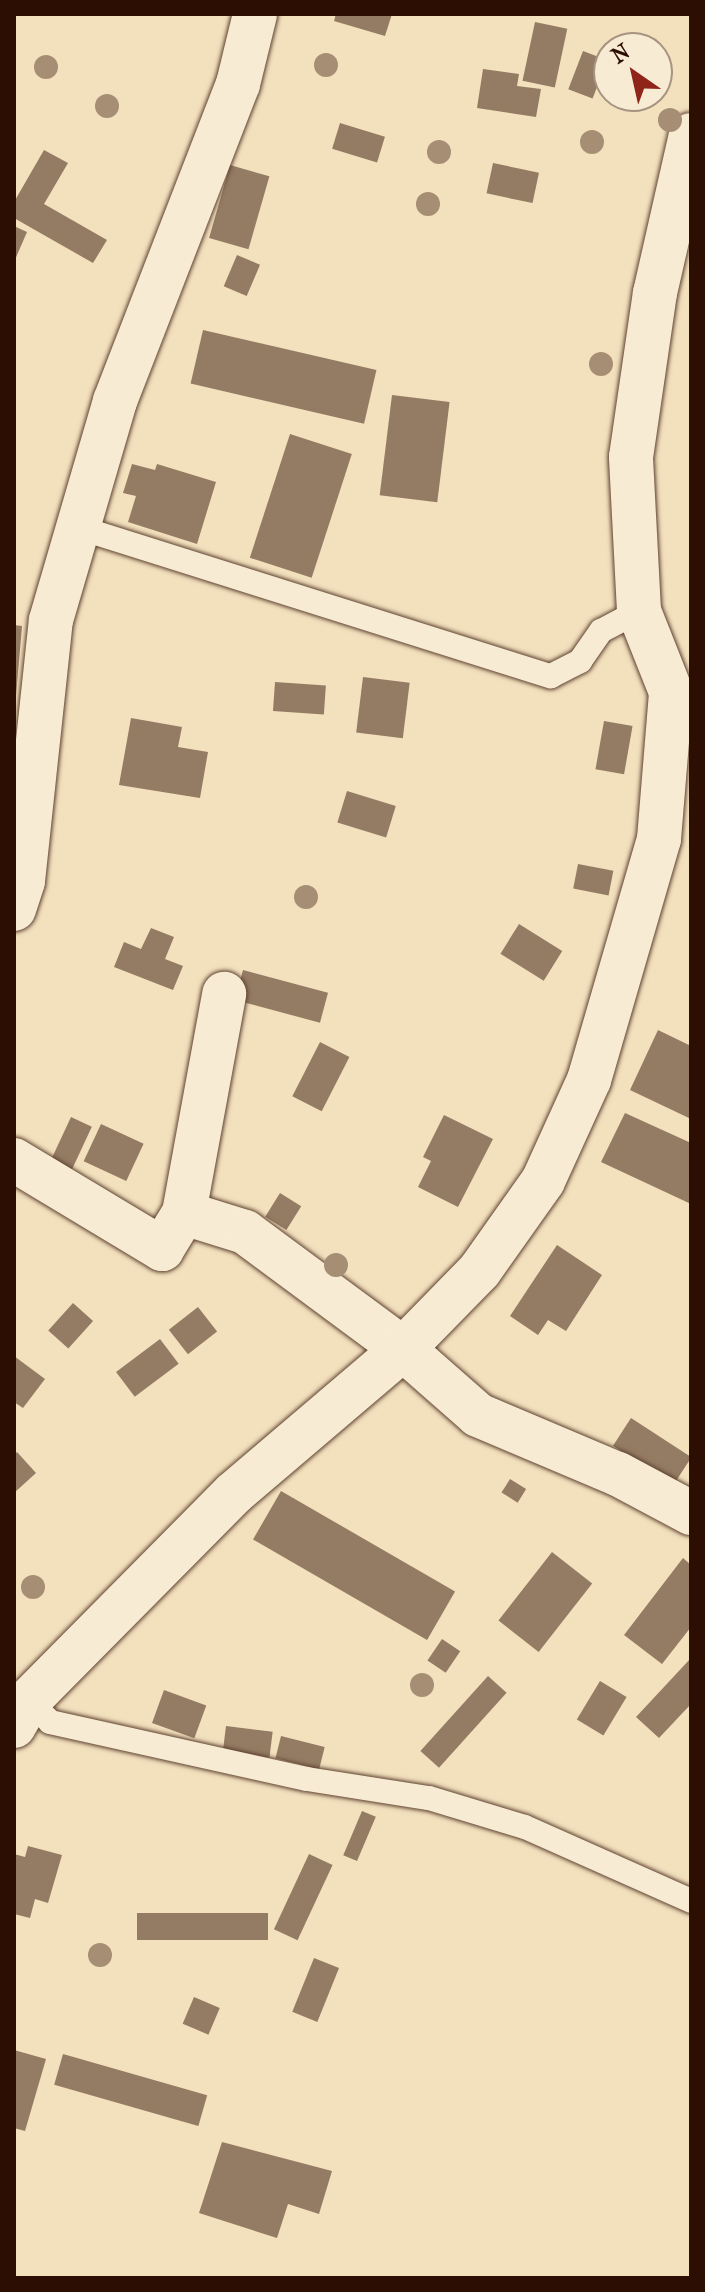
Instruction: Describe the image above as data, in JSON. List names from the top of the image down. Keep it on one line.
{"north":"top left"}
